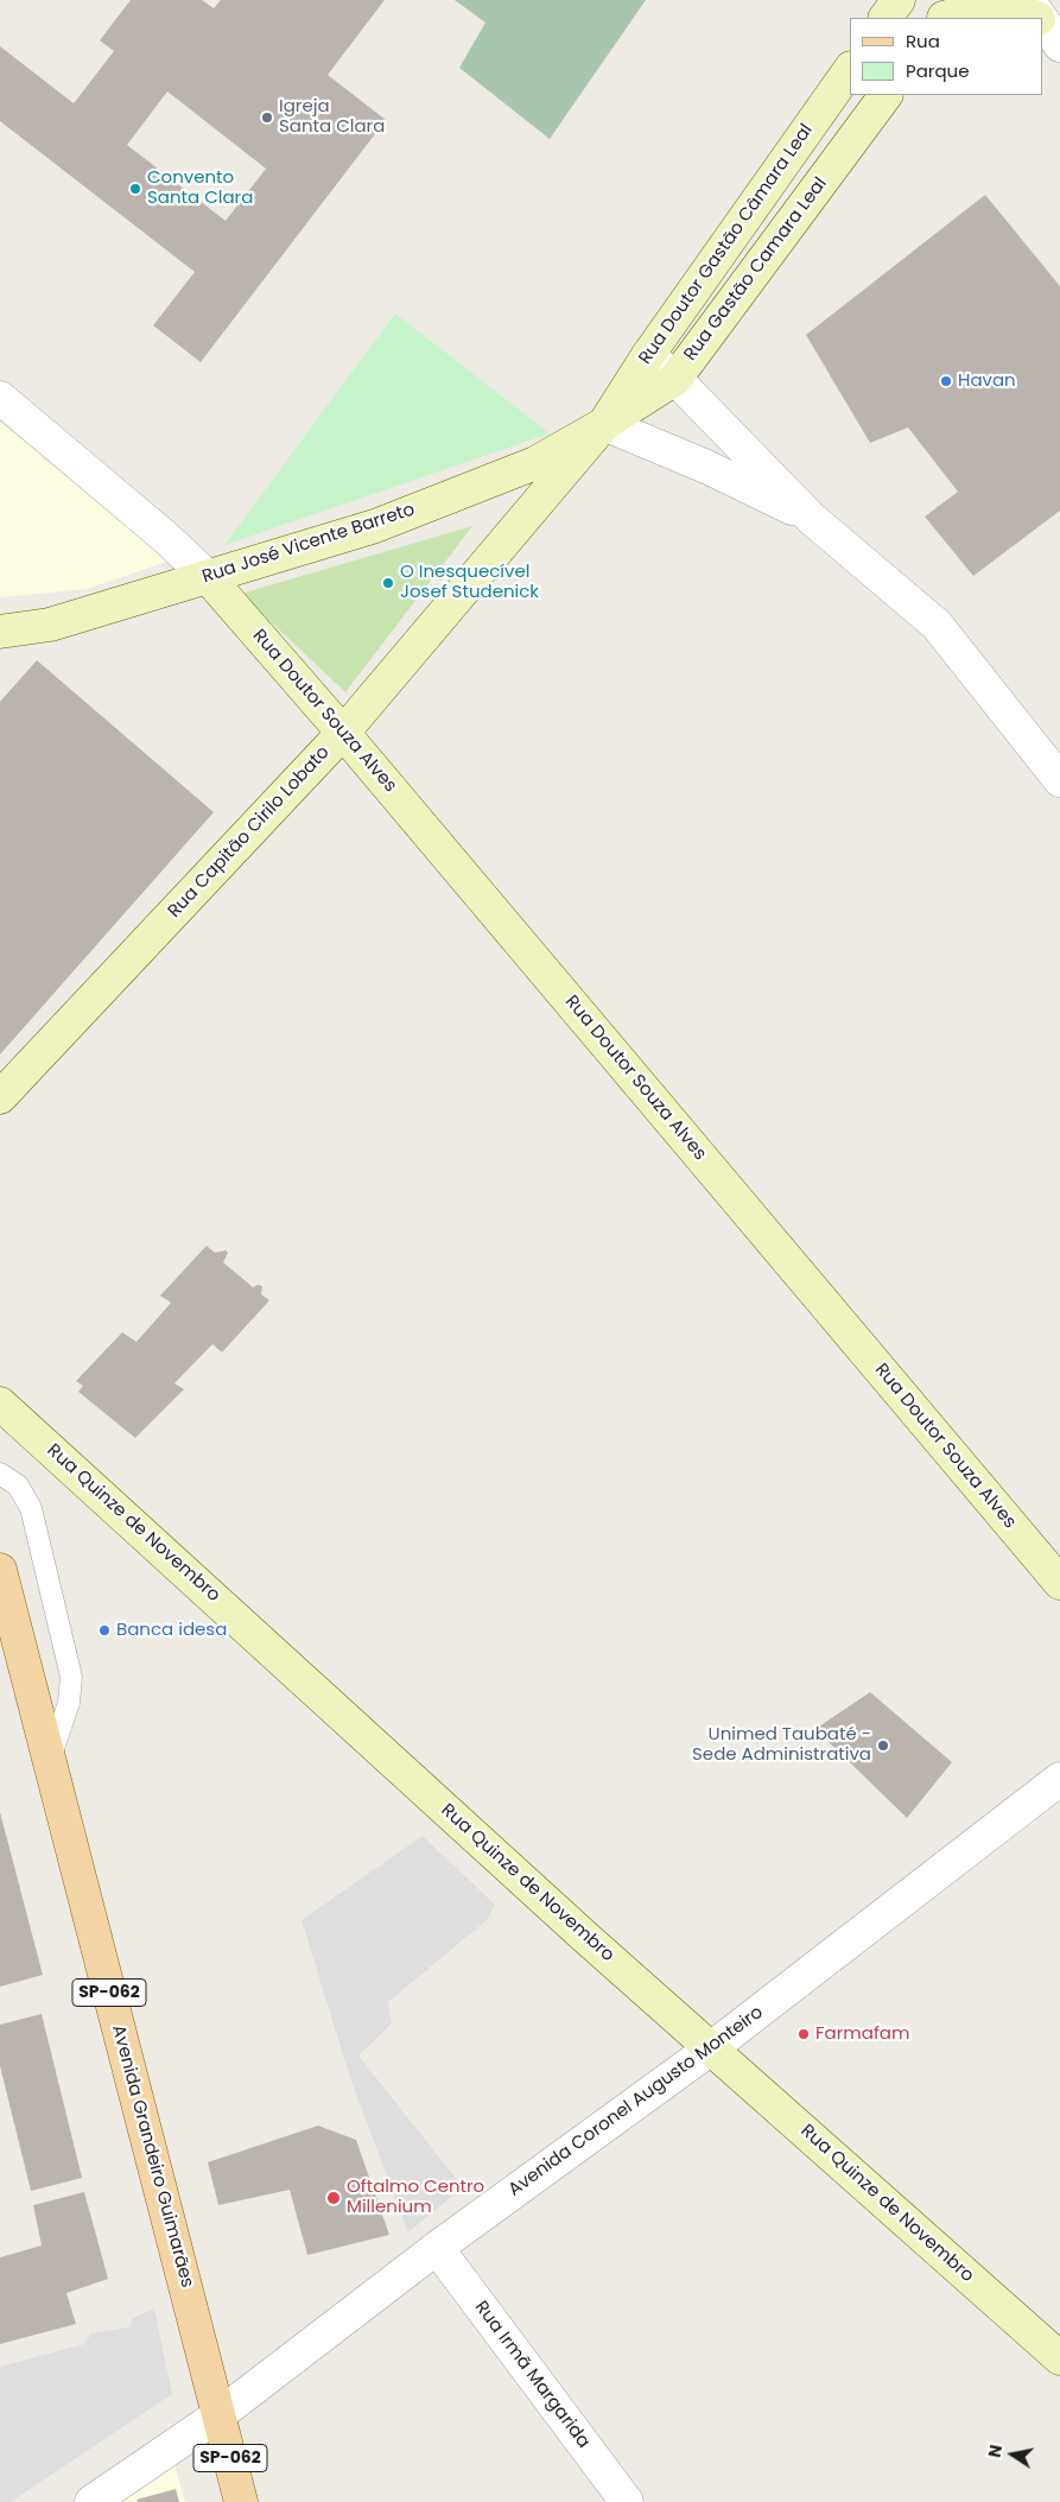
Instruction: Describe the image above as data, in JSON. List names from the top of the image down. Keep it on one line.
{"streets":{"main road":["Rua Doutor Gastão Câmara Leal","Rua Gastão Camara Leal","Rua José Vicente Barreto","Rua Doutor Souza Alves","Rua Capitão Cirilo Lobato","Rua Quinze de Novembro","SP-062","Avenida Grandeiro Guimarães"],"street":["Avenida Coronel Augusto Monteiro","Rua Irmã Margarida"]},"crossings":[["Rua Doutor Gastão Câmara Leal","Rua Gastão Camara Leal"],["Rua Doutor Gastão Câmara Leal","Rua José Vicente Barreto"],["Rua Doutor Gastão Câmara Leal","Rua Capitão Cirilo Lobato"],["Rua Gastão Camara Leal","Rua José Vicente Barreto"],["Rua Gastão Camara Leal","Rua Capitão Cirilo Lobato"],["Rua José Vicente Barreto","Rua Doutor Souza Alves"],["Rua José Vicente Barreto","Rua Capitão Cirilo Lobato"],["Rua Doutor Souza Alves","Rua Capitão Cirilo Lobato"],["Rua Quinze de Novembro","Avenida Coronel Augusto Monteiro"],["Avenida Coronel Augusto Monteiro","Avenida Grandeiro Guimarães"],["Avenida Coronel Augusto Monteiro","Rua Irmã Margarida"]],"places":["Igreja Santa Clara","Convento Santa Clara","Havan","O Inesquecível Josef Studenick","Banca idesa","Unimed Taubaté - Sede Administrativa","Farmafam","Oftalmo Centro Millenium"],"legend":["Rua","Parque"],"north":"left"}
